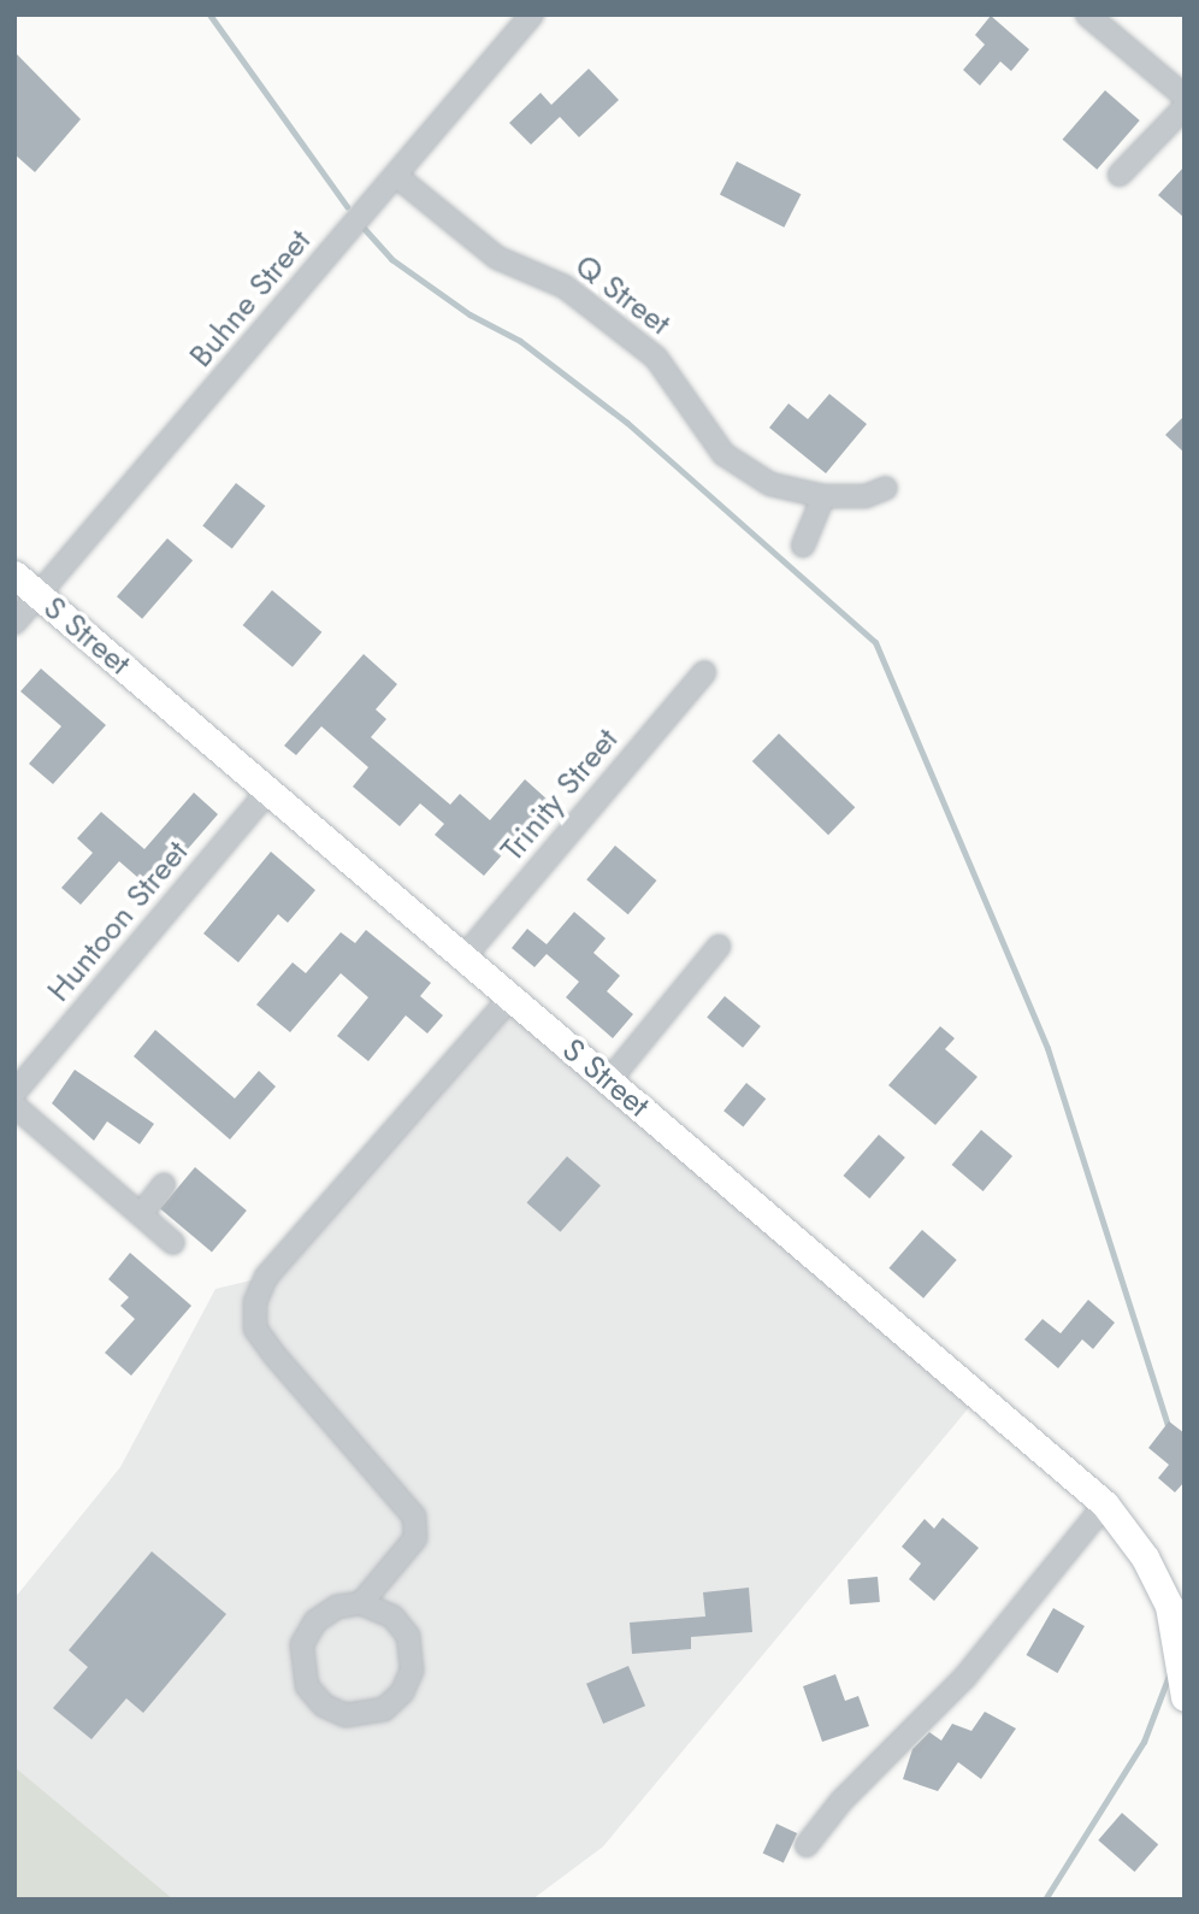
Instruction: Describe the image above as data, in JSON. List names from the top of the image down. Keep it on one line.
{"streets":{"main road":["S Street"],"street":["Q Street","Buhne Street","Trinity Street","Huntoon Street"]},"crossings":[["Q Street","Buhne Street"],["Buhne Street","S Street"],["S Street","Trinity Street"],["S Street","Huntoon Street"]]}
